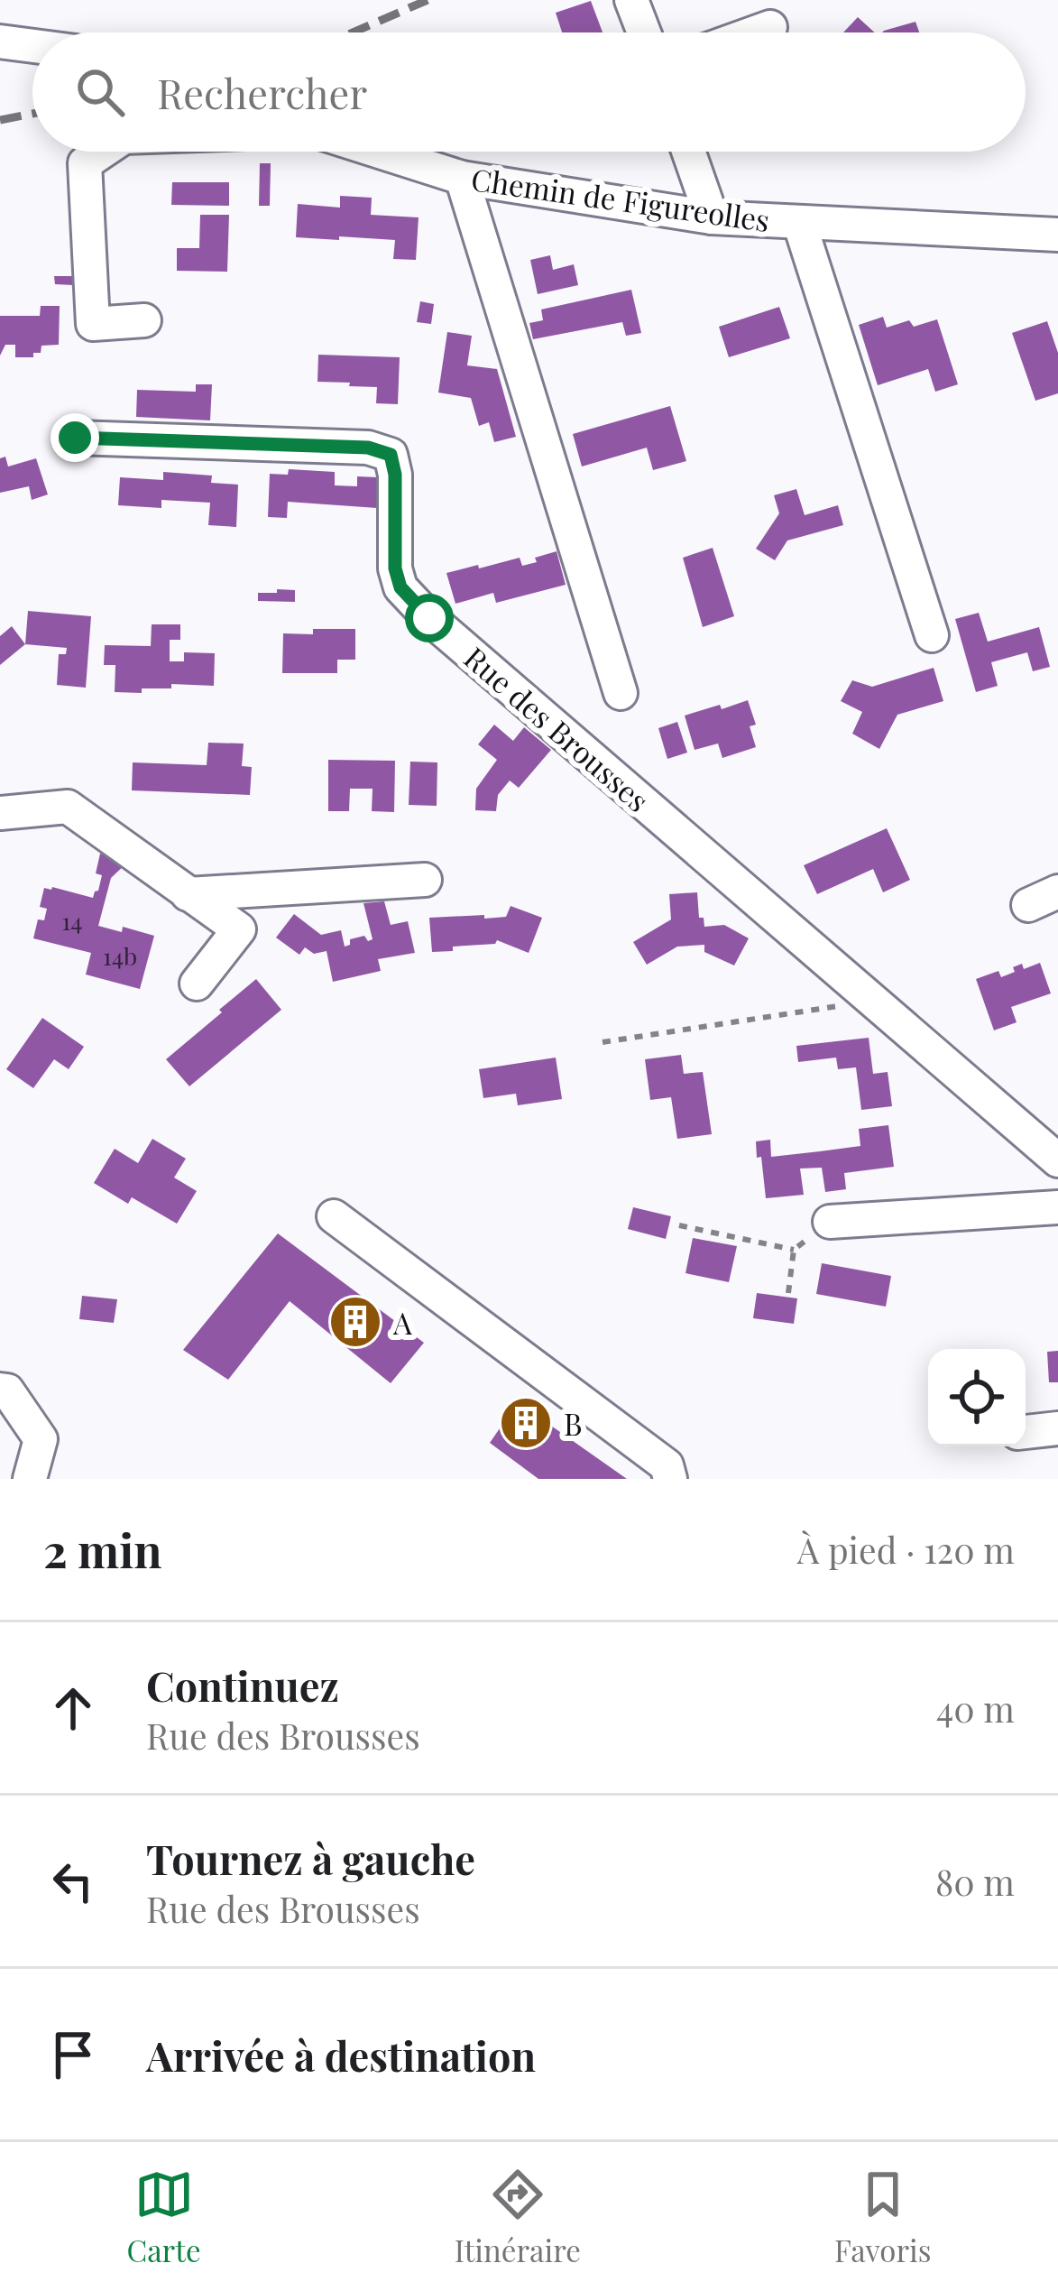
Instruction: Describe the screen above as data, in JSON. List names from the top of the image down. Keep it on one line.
{"streets":{"street":["Chemin de Figureolles","Rue des Brousses"]},"places":{"building":["A","B"]},"house_numbers":["14","14b"],"page":{"search":"Rechercher","heading":["2 min","À pied · 120 m"],"list":[["Continuez","Rue des Brousses","40 m"],["Tournez à gauche","Rue des Brousses","80 m"],"Arrivée à destination"],"nav":["Carte","Itinéraire","Favoris"]}}
